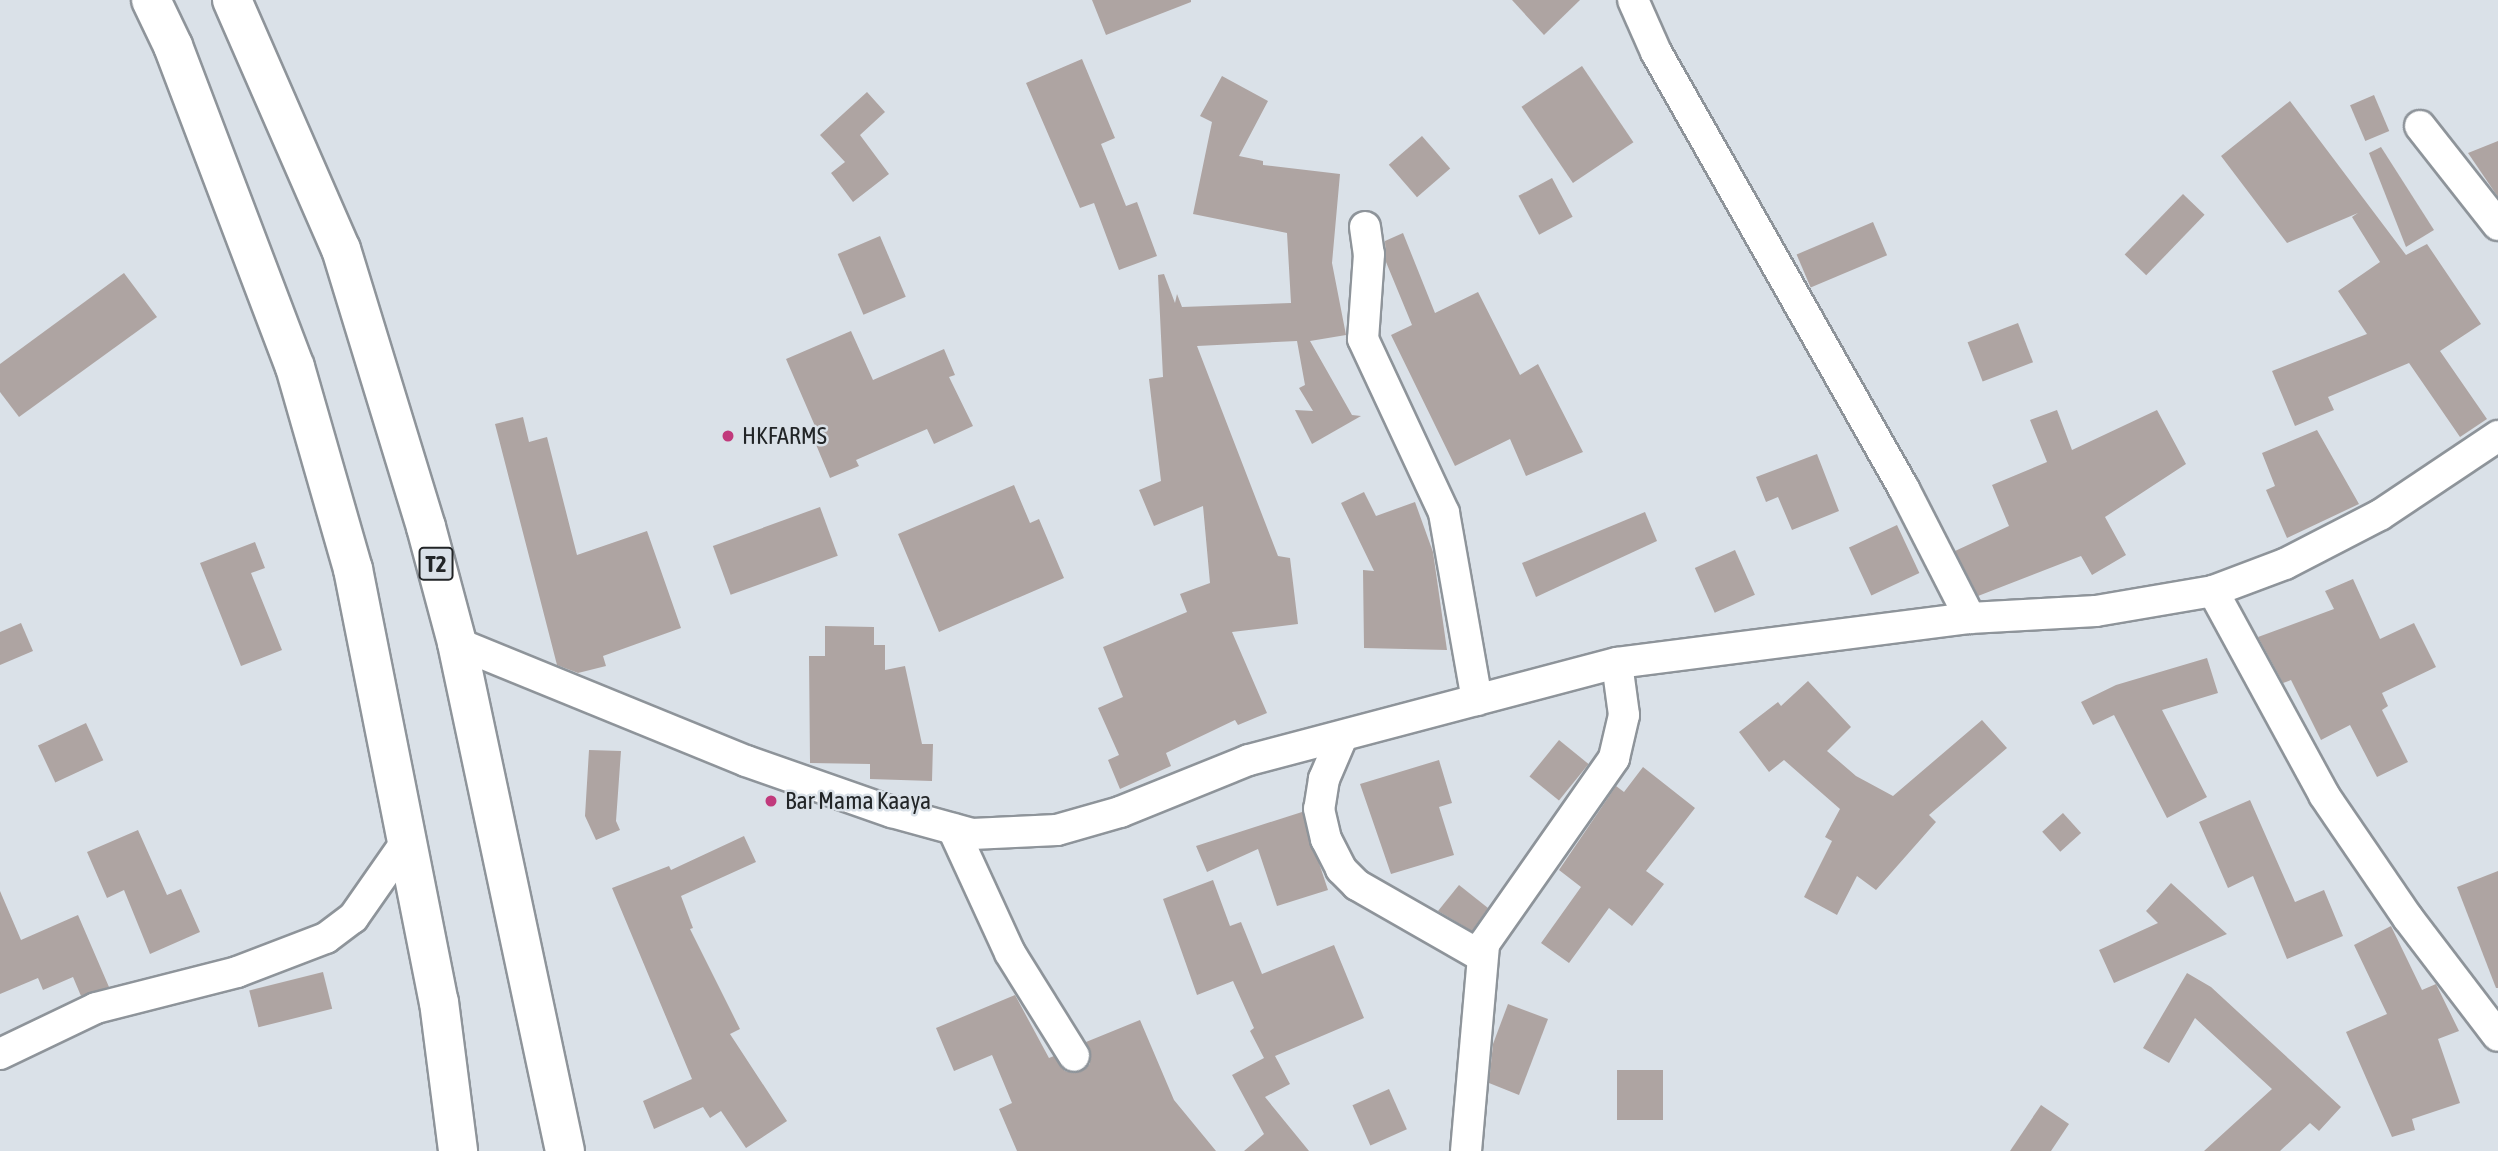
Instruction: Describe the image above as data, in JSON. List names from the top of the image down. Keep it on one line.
{"streets":{"highway":["T2"]},"places":["HKFARMS","Bar Mama Kaaya"]}
